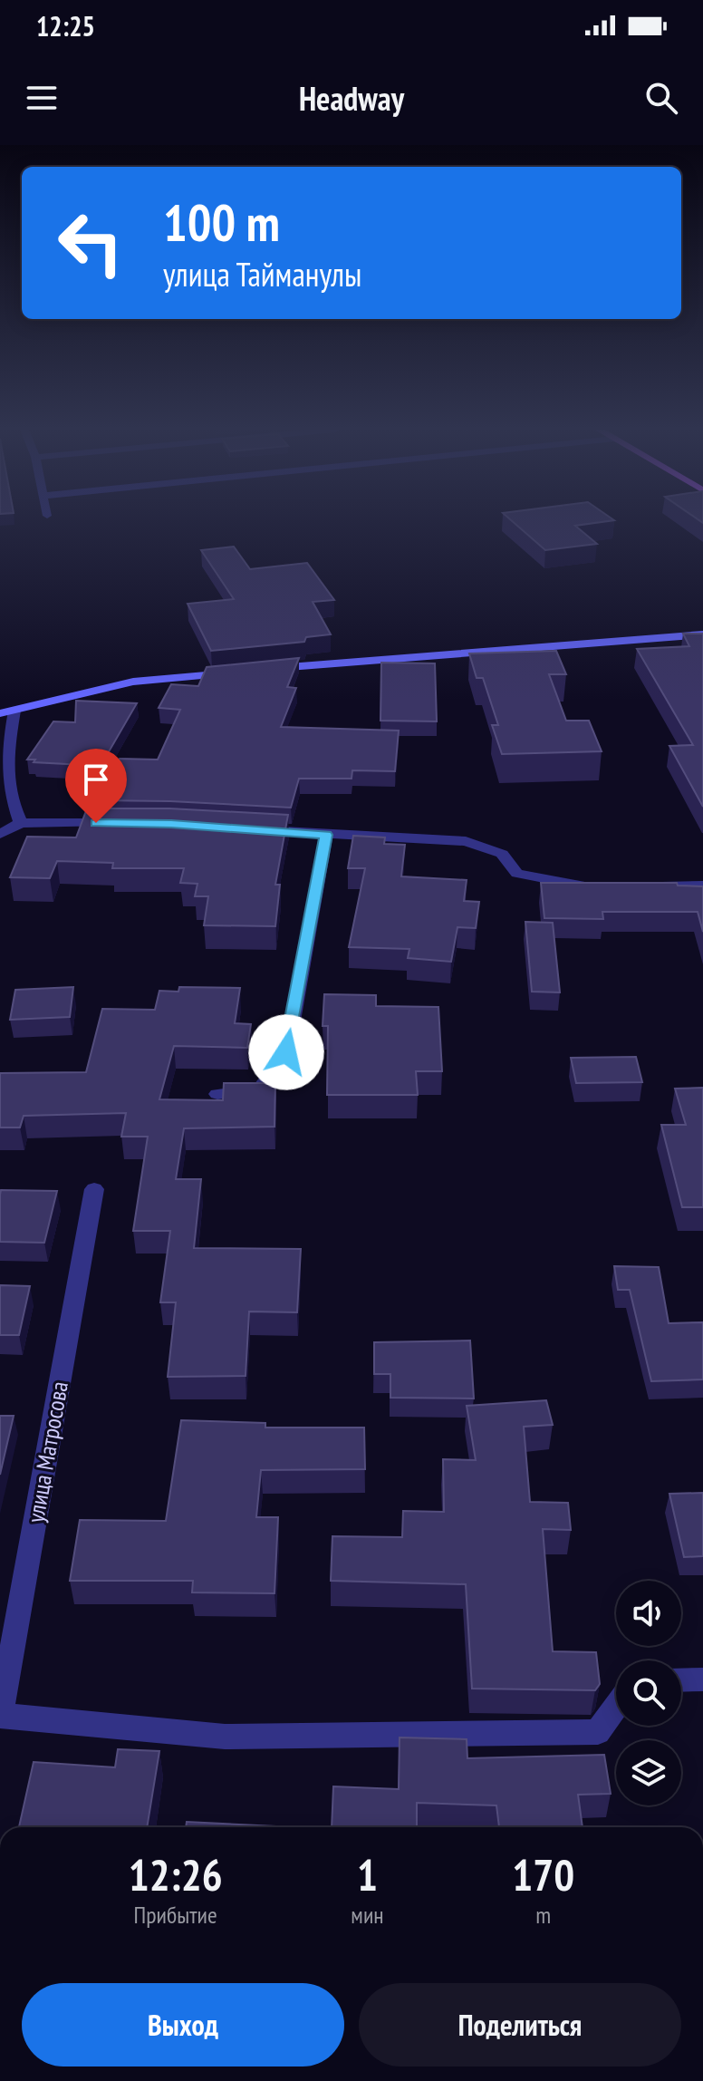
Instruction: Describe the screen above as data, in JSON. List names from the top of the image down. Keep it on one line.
{"streets":{"street":["улица Матросова"]},"page":{"status":"12:25","header":"Headway","turn":["100 m","улица Тайманулы"],"eta":["12:26","Прибытие","1","мин","170","m"],"buttons":["Выход","Поделиться"]}}
